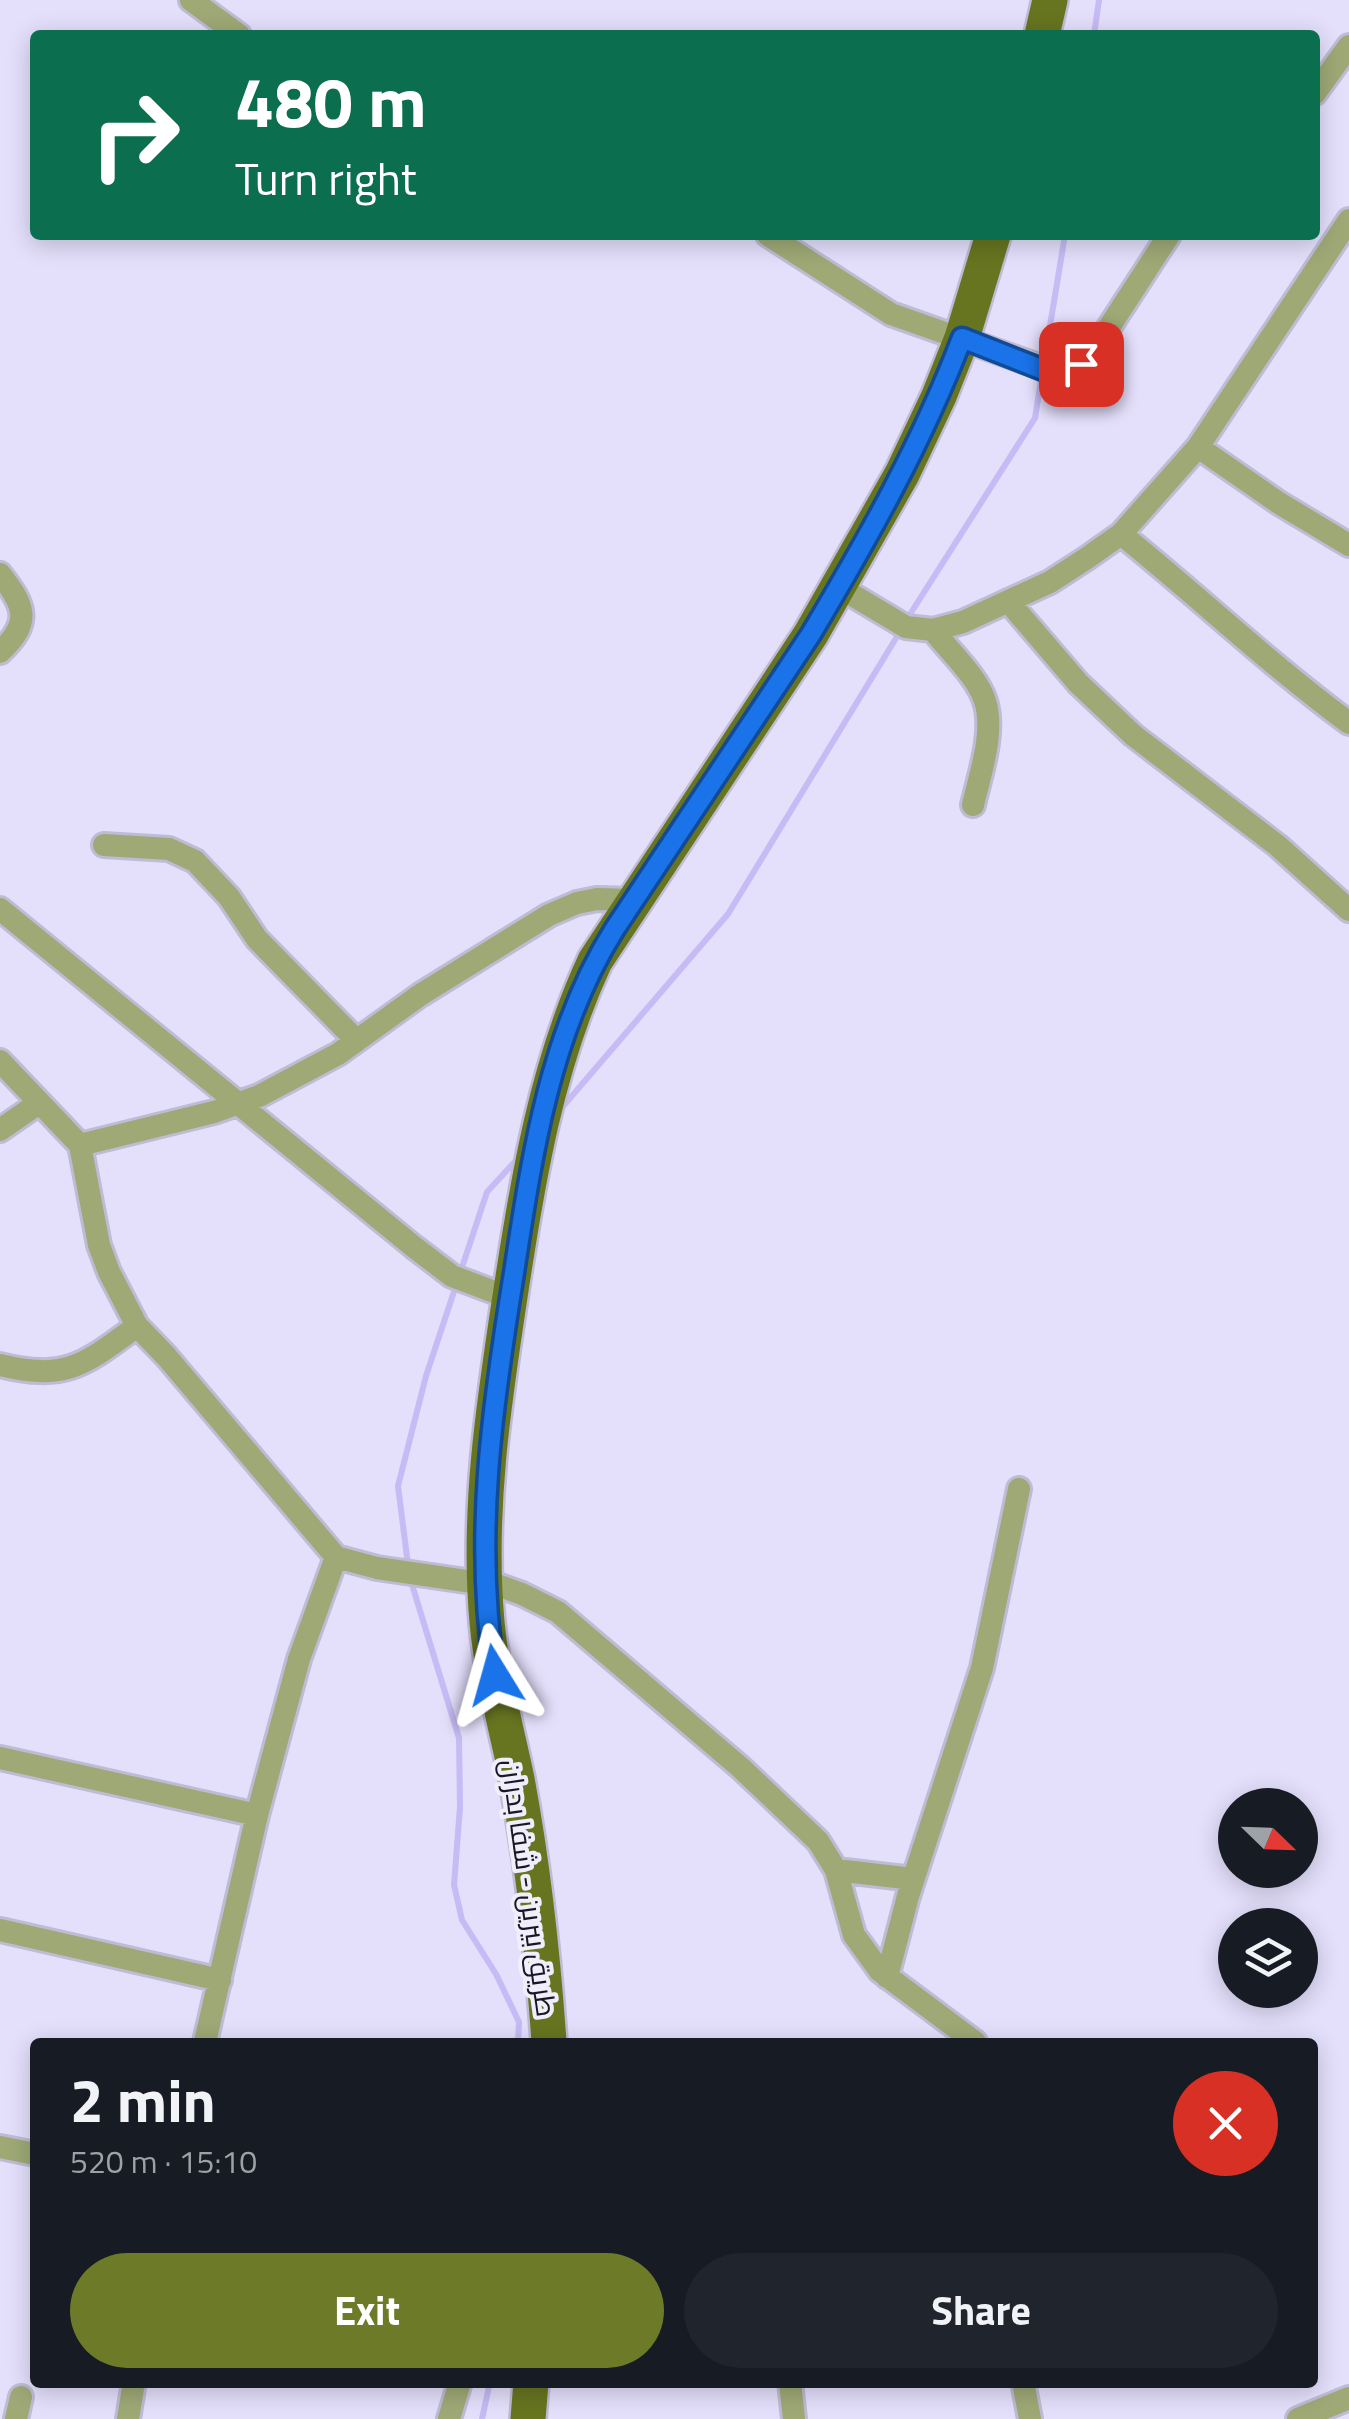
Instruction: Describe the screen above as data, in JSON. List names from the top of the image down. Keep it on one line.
{"streets":{"main road":["طريق بيرين - شفا بدران"]},"north":"bottom right","page":{"turn":["480 m","Turn right"],"heading":["2 min","520 m · 15:10"],"buttons":["Exit","Share"]}}
